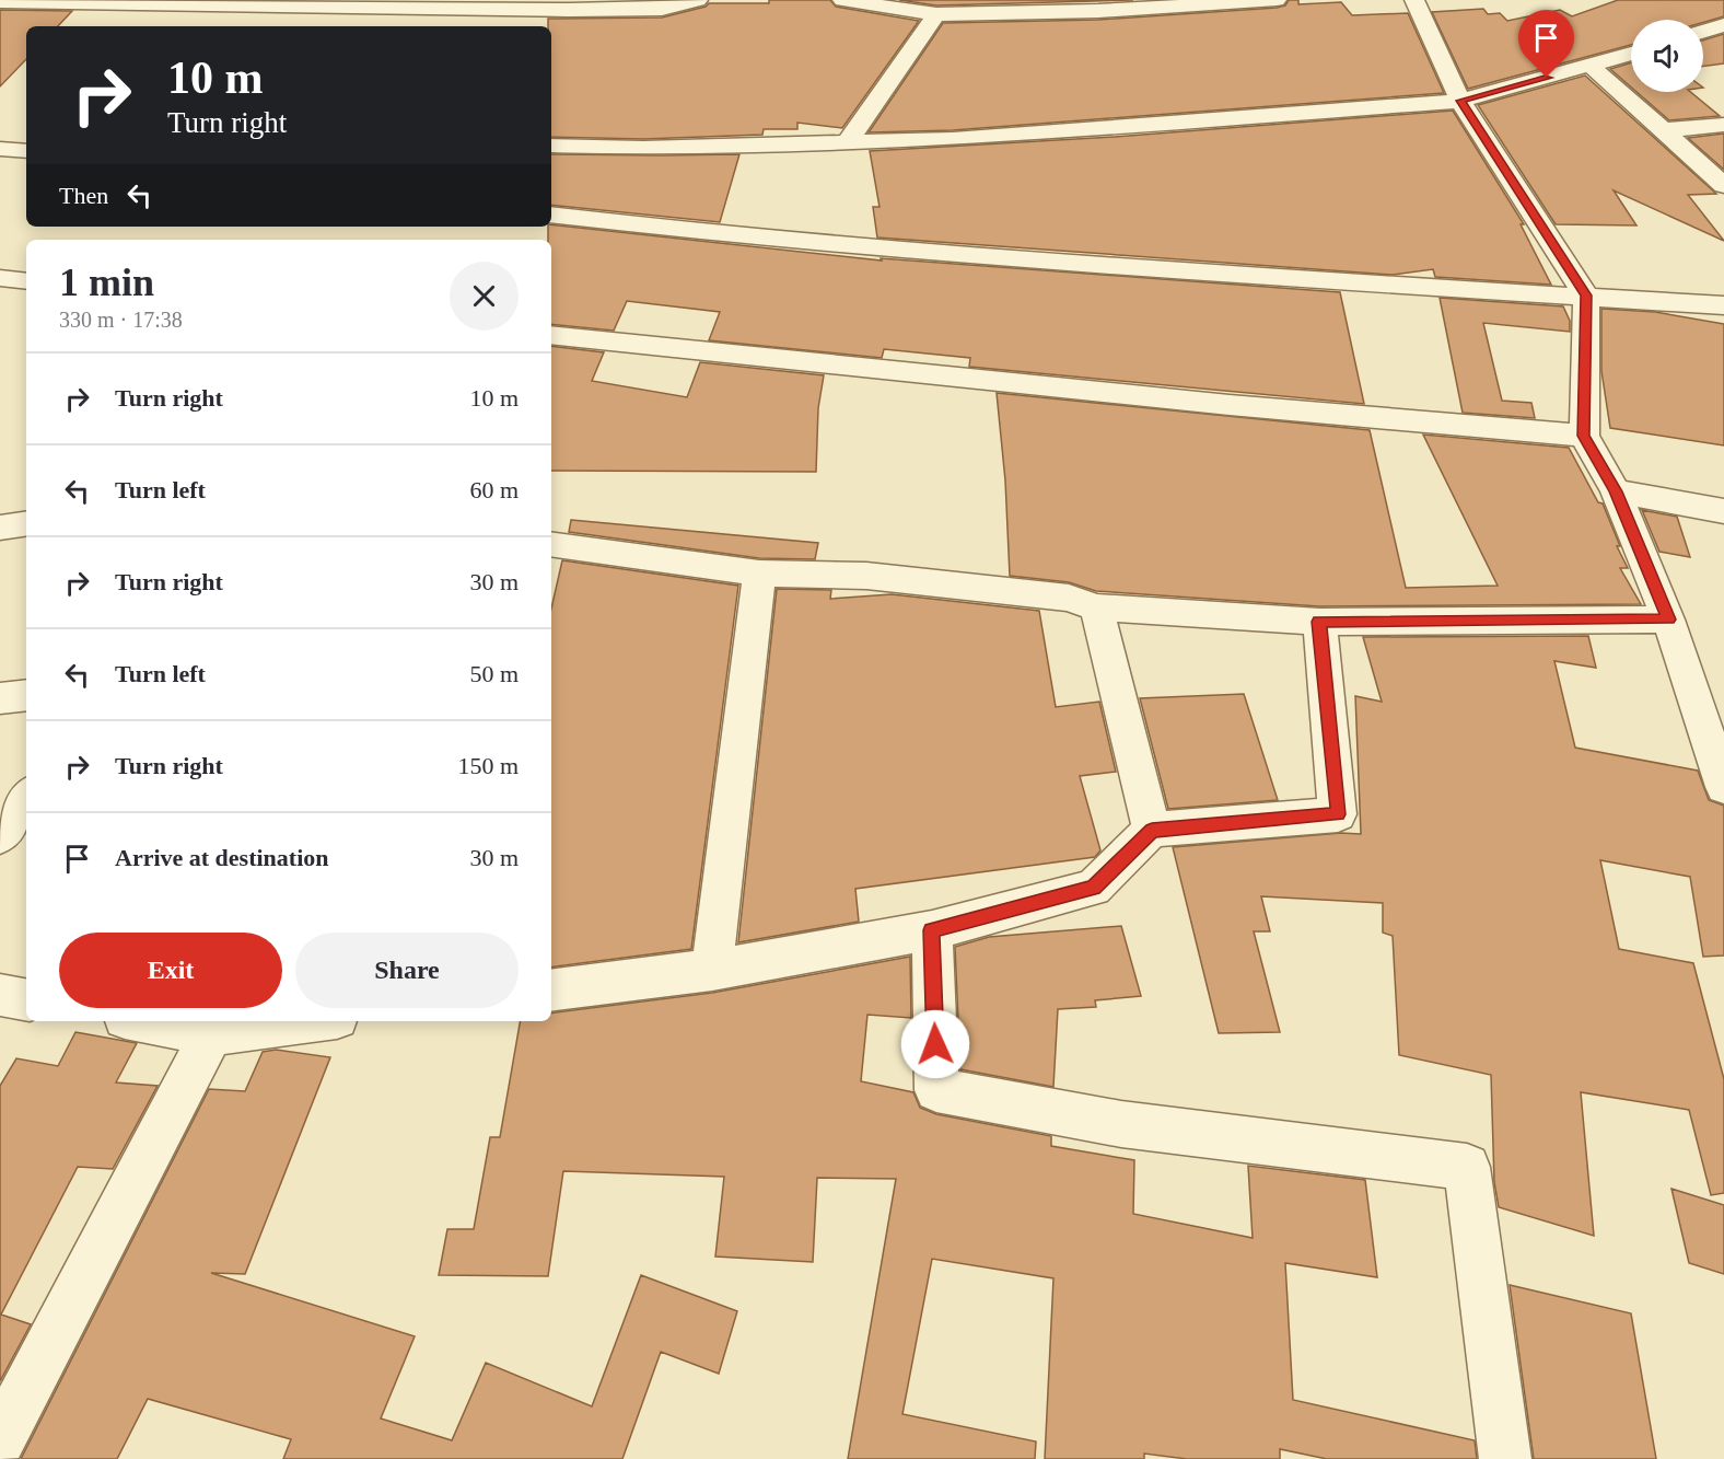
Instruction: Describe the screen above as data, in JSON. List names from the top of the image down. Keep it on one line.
{"page":{"turn":["10 m","Turn right"],"then":"Then","heading":["1 min","330 m · 17:38"],"list":[{"name":"Turn right","value":"10 m"},{"name":"Turn left","value":"60 m"},{"name":"Turn right","value":"30 m"},{"name":"Turn left","value":"50 m"},{"name":"Turn right","value":"150 m"},{"name":"Arrive at destination","value":"30 m"}],"buttons":["Exit","Share"]}}
